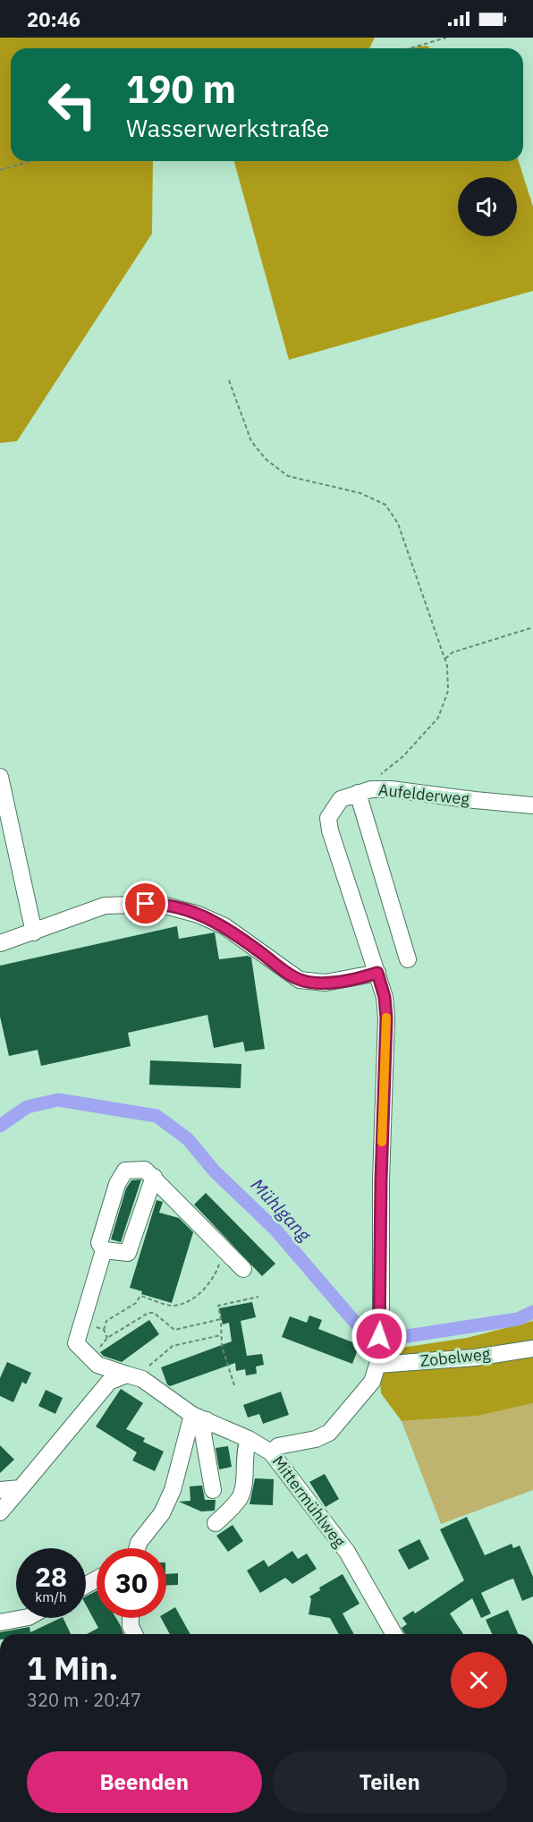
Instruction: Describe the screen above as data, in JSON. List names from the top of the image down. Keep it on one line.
{"streets":{"street":["Aufelderweg","Zobelweg","Mittermühlweg"]},"water":["Mühlgang"],"page":{"status":"20:46","turn":["190 m","Wasserwerkstraße"],"speed":"28 km/h","limit":"30","heading":["1 Min.","320 m · 20:47"],"buttons":["Beenden","Teilen"]}}
